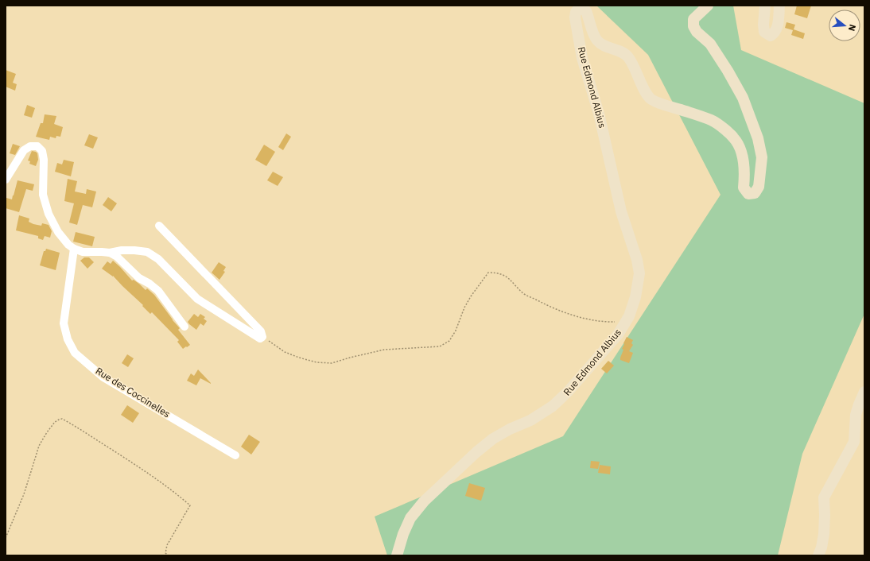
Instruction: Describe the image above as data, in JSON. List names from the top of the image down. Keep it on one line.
{"streets":{"main road":["Rue Edmond Albius"],"street":["Rue des Coccinelles"]},"north":"right"}
